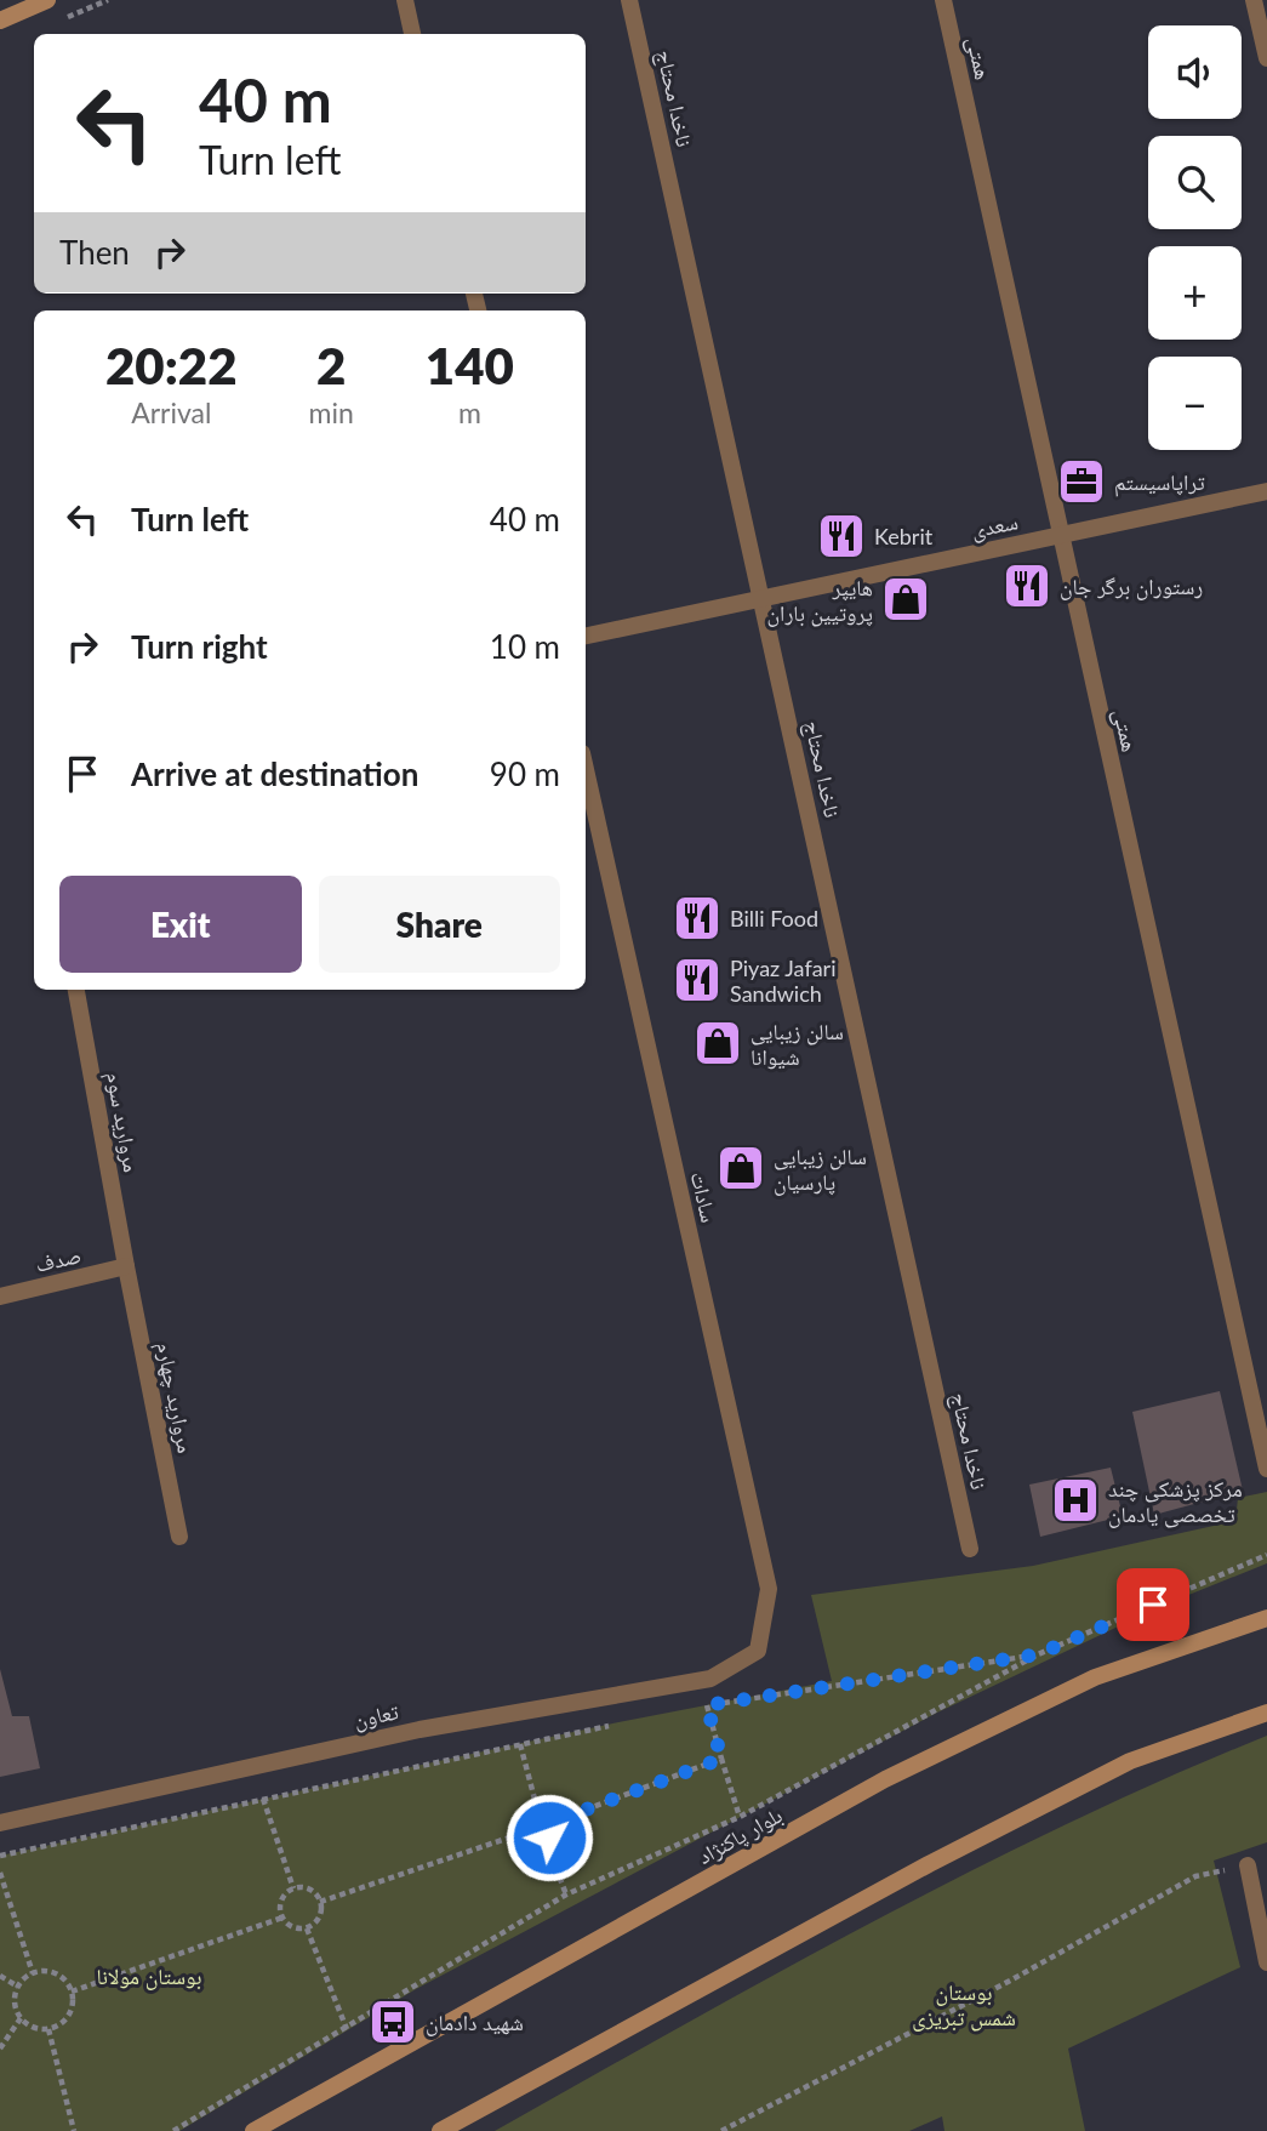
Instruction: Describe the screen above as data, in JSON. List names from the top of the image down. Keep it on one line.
{"streets":{"main road":["بلوار پاکنژاد"],"street":["همتی","ناخدا محتاج","سعدی","مروارید سوم","سادات","صدف","مروارید چهارم","تعاون"]},"crossings":[["همتی","سعدی"],["ناخدا محتاج","سعدی"],["مروارید سوم","صدف"],["مروارید سوم","مروارید چهارم"],["سادات","تعاون"],["صدف","مروارید چهارم"]],"parks":["بوستان مولانا","بوستان شمس تبریزی"],"places":{"office":["تراپاسیستم"],"restaurant":["Kebrit","رستوران برگر جان","Billi Food","Piyaz Jafari Sandwich"],"shop":["هایپر پروتیین باران","سالن زیبایی شیوانا","سالن زیبایی پارسیان"],"hospital":["مرکز پزشکی چند تخصصی یادمان"],"bus stop":["شهید دادمان"]},"page":{"map_buttons":["+","−"],"turn":["40 m","Turn left"],"then":"Then","eta":["20:22","Arrival","2","min","140","m"],"list":[{"name":"Turn left","value":"40 m"},{"name":"Turn right","value":"10 m"},{"name":"Arrive at destination","value":"90 m"}],"buttons":["Exit","Share"]}}
